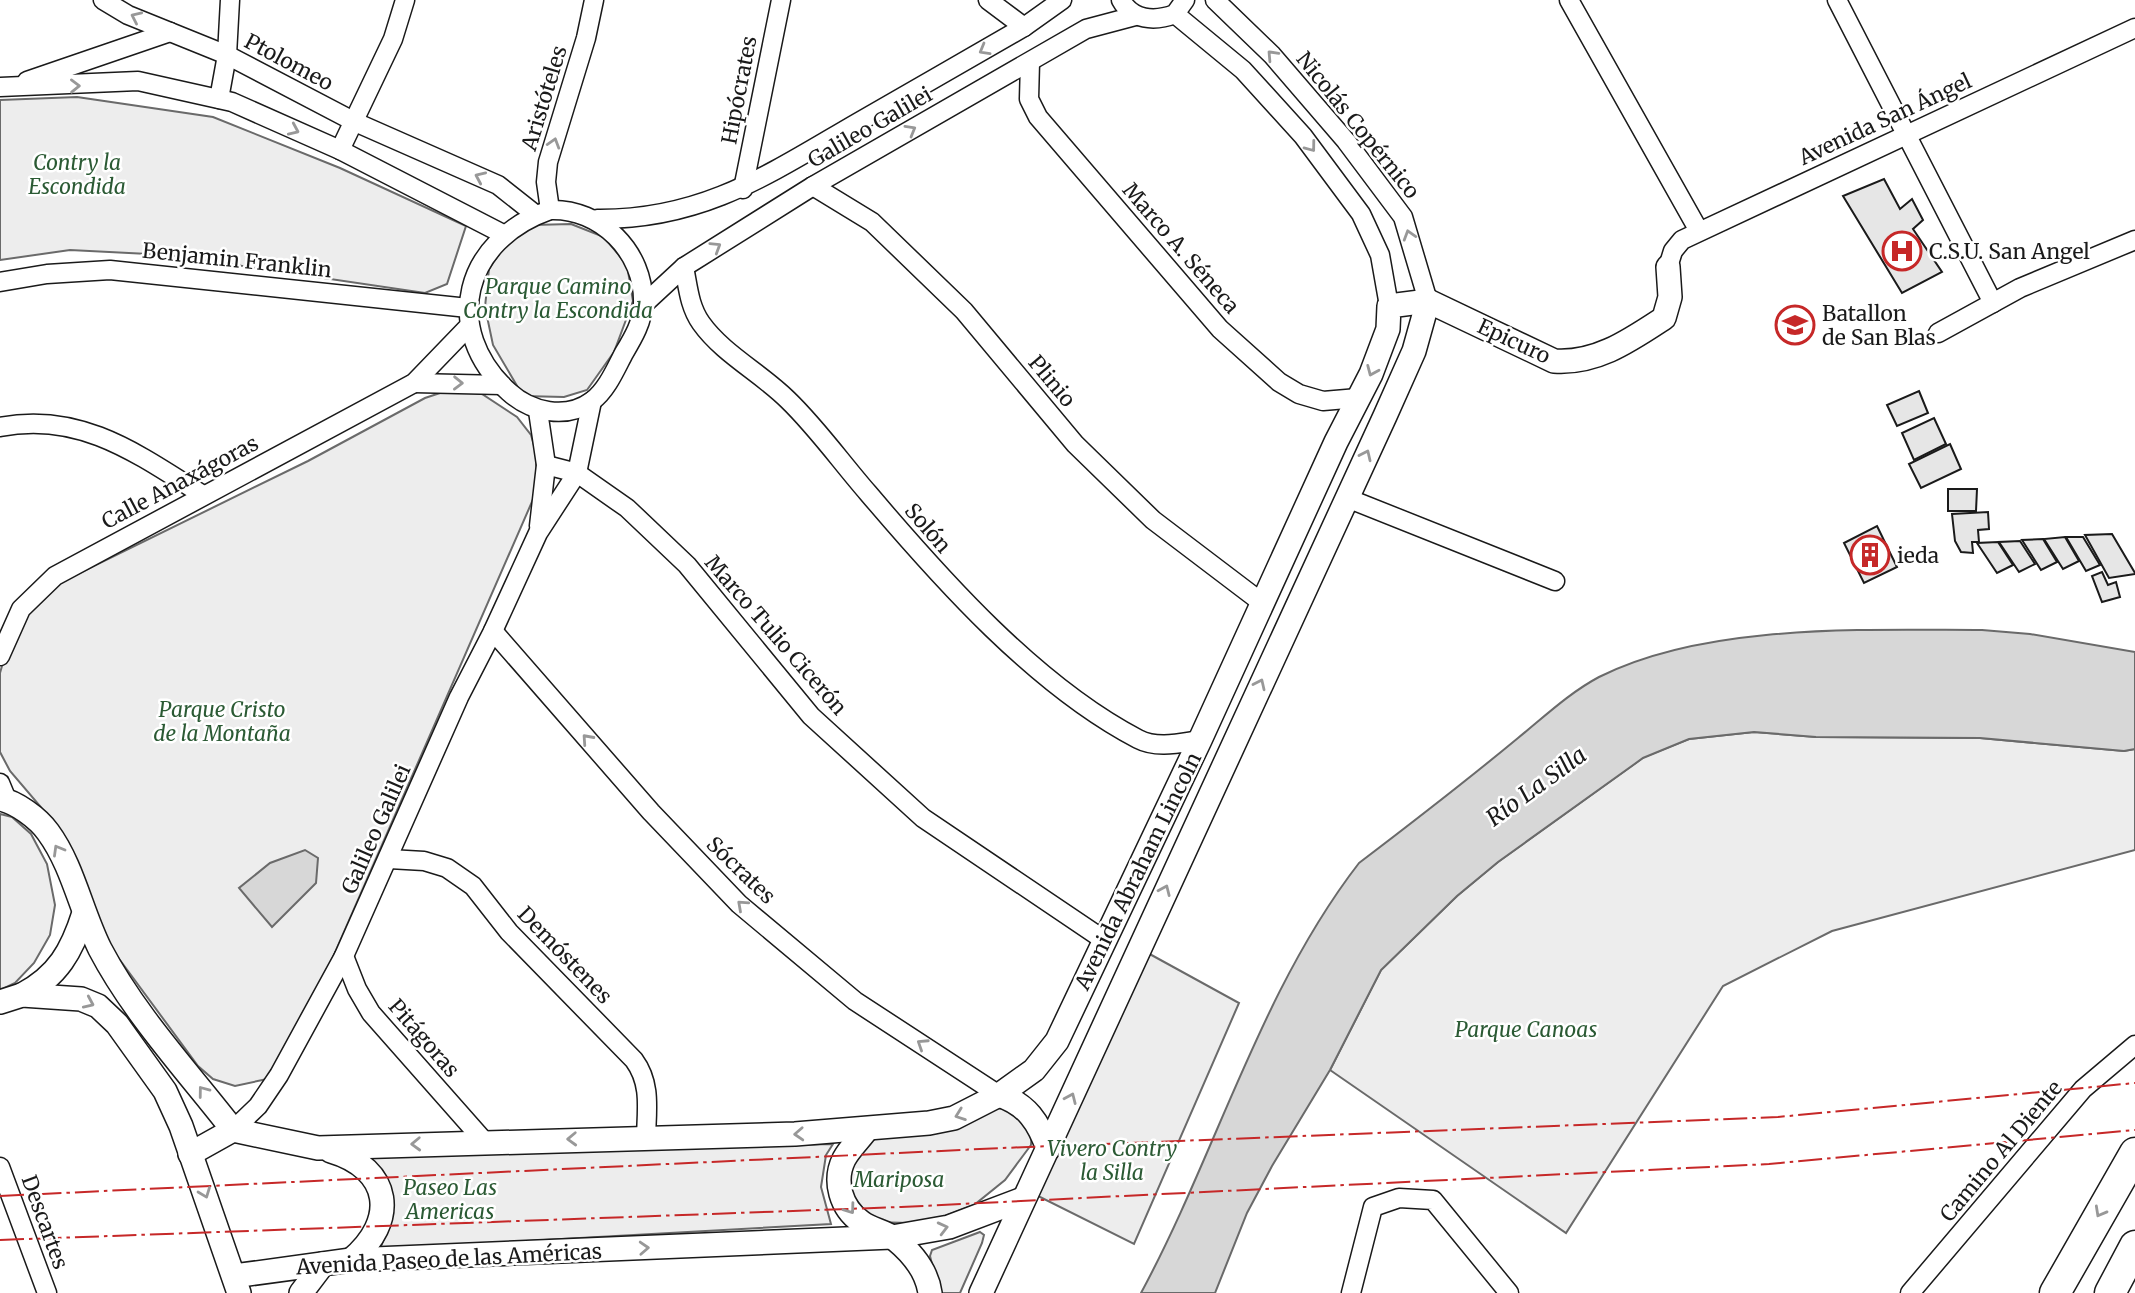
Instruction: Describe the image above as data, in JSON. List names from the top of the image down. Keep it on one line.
{"streets":{"street":["Ptolomeo","Hipócrates","Aristóteles","Avenida San Ángel","Nicolás Copérnico","Galileo Galilei","Marco A. Séneca","Benjamin Franklin","Epicuro","Plinio","Calle Anaxágoras","Solón","Marco Tulio Cicerón","Sócrates","Avenida Abraham Lincoln","Demóstenes","Pitágoras","Camino Al Diente","Descartes","Avenida Paseo de las Américas"]},"crossings":[["Ptolomeo","Aristóteles"],["Ptolomeo","Galileo Galilei"],["Ptolomeo","Benjamin Franklin"],["Ptolomeo","Calle Anaxágoras"],["Hipócrates","Galileo Galilei"],["Aristóteles","Galileo Galilei"],["Aristóteles","Benjamin Franklin"],["Aristóteles","Calle Anaxágoras"],["Avenida San Ángel","Epicuro"],["Nicolás Copérnico","Epicuro"],["Nicolás Copérnico","Avenida Abraham Lincoln"],["Galileo Galilei","Marco A. Séneca"],["Galileo Galilei","Benjamin Franklin"],["Galileo Galilei","Plinio"],["Galileo Galilei","Calle Anaxágoras"],["Galileo Galilei","Solón"],["Galileo Galilei","Marco Tulio Cicerón"],["Galileo Galilei","Sócrates"],["Galileo Galilei","Demóstenes"],["Galileo Galilei","Pitágoras"],["Marco A. Séneca","Avenida Abraham Lincoln"],["Benjamin Franklin","Calle Anaxágoras"],["Epicuro","Avenida Abraham Lincoln"],["Plinio","Avenida Abraham Lincoln"],["Solón","Avenida Abraham Lincoln"],["Marco Tulio Cicerón","Avenida Abraham Lincoln"],["Sócrates","Avenida Abraham Lincoln"],["Avenida Abraham Lincoln","Avenida Paseo de las Américas"]],"one_way":["Aristóteles","Sócrates"],"water":["Río La Silla"],"parks":["Contry la Escondida","Parque Camino Contry la Escondida","Parque Cristo de la Montaña","Parque Canoas","Vivero Contry la Silla","Mariposa","Paseo Las Americas"],"places":{"hospital":["C.S.U. San Angel"],"school or university":["Batallon de San Blas"],"building":["ieda"]}}
